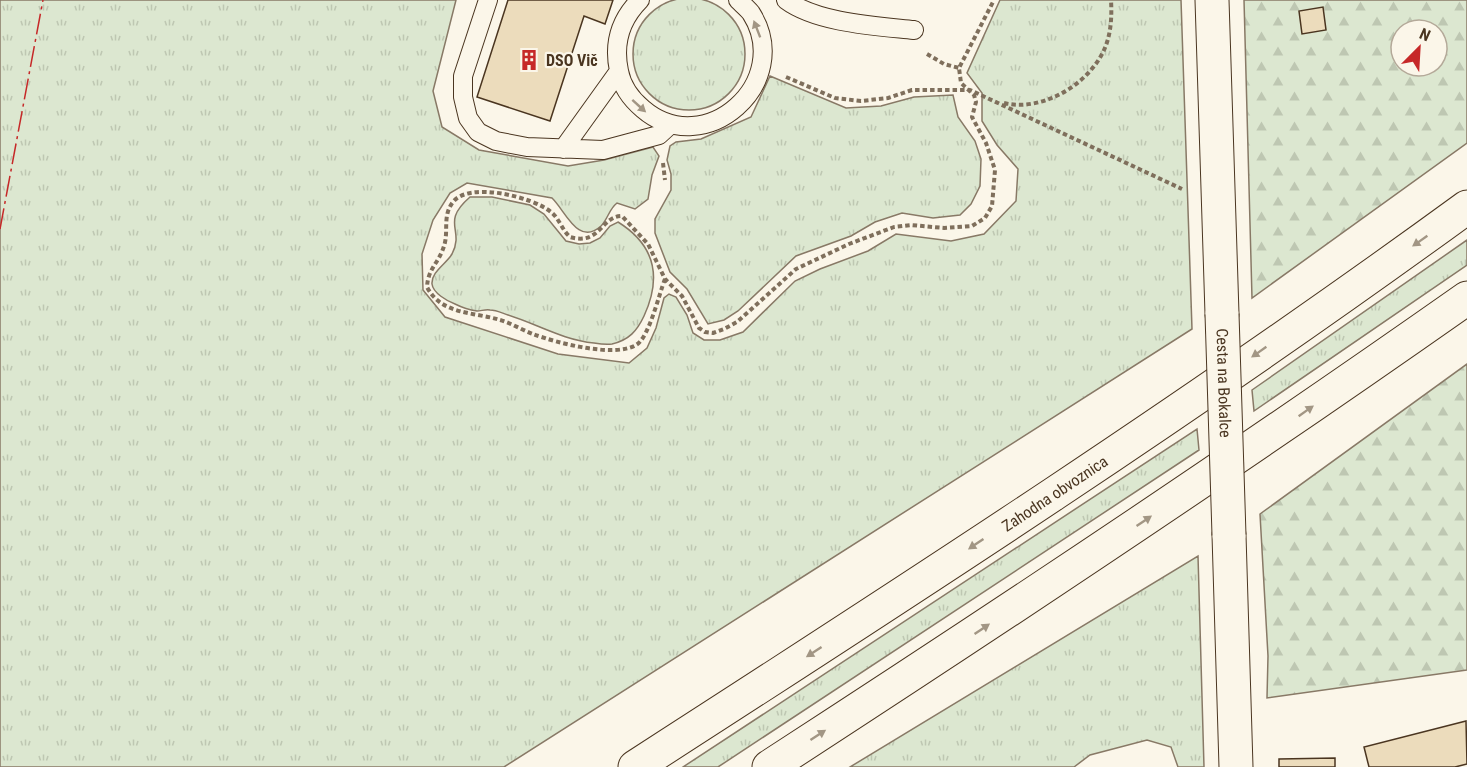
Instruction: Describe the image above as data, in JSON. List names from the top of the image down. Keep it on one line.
{"streets":{"main road":["Cesta na Bokalce","Zahodna obvoznica"]},"places":{"building":["DSO Vič"]},"north":"top right"}
